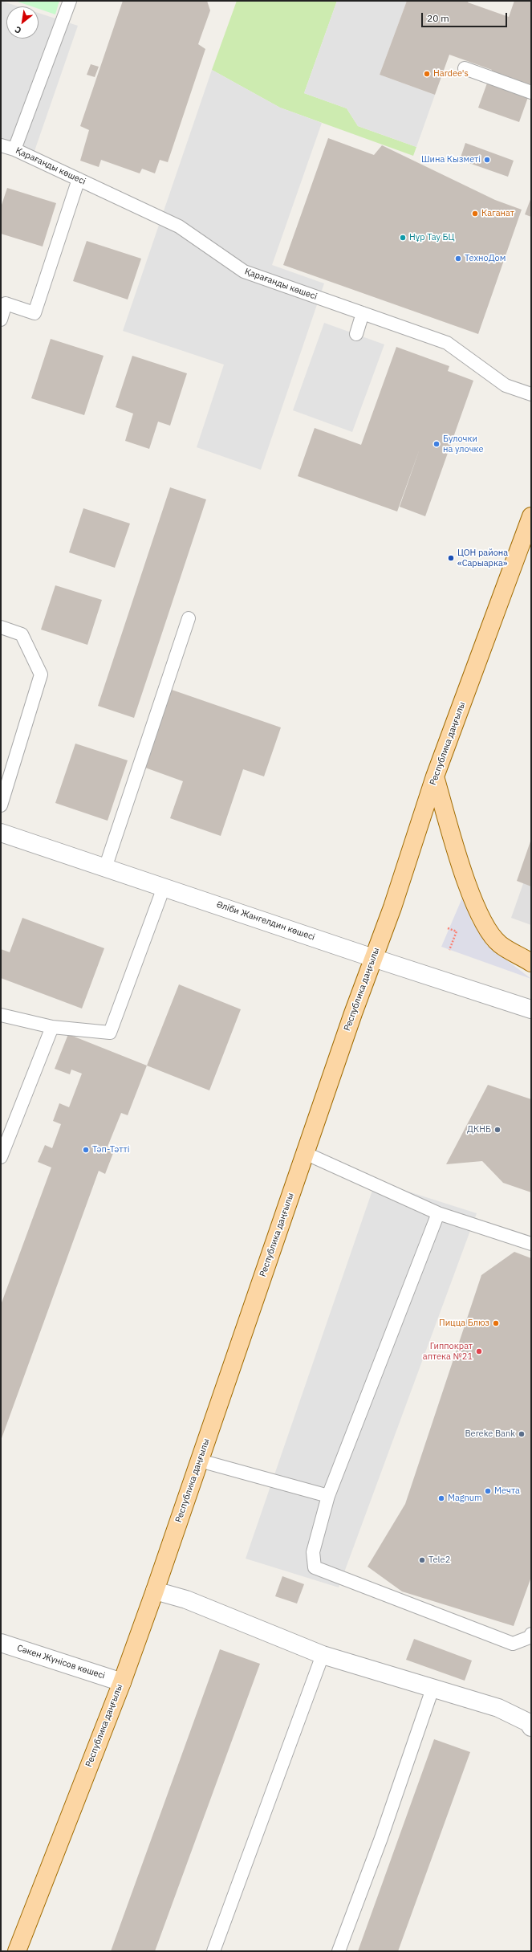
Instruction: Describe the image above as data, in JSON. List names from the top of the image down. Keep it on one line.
{"streets":{"main road":["Республика даңғылы"],"street":["Әліби Жангелдин көшесі","Сәкен Жүнісов көшесі"],"lane":["Қарағанды көшесі"]},"crossings":[["Республика даңғылы","Әліби Жангелдин көшесі"],["Республика даңғылы","Сәкен Жүнісов көшесі"]],"places":["Hardee's","Шина Кызметі","Каганат","Нұр Тау БЦ","ТехноДом","Булочки на улочке","ЦОН района «Сарыарка»","ДКНБ","Тәп-Тәтті","Пицца Блюз","Гиппократ аптека №21","Bereke Bank","Мечта","Magnum","Tele2"],"scale_bar":"20 m","north":"bottom left"}
